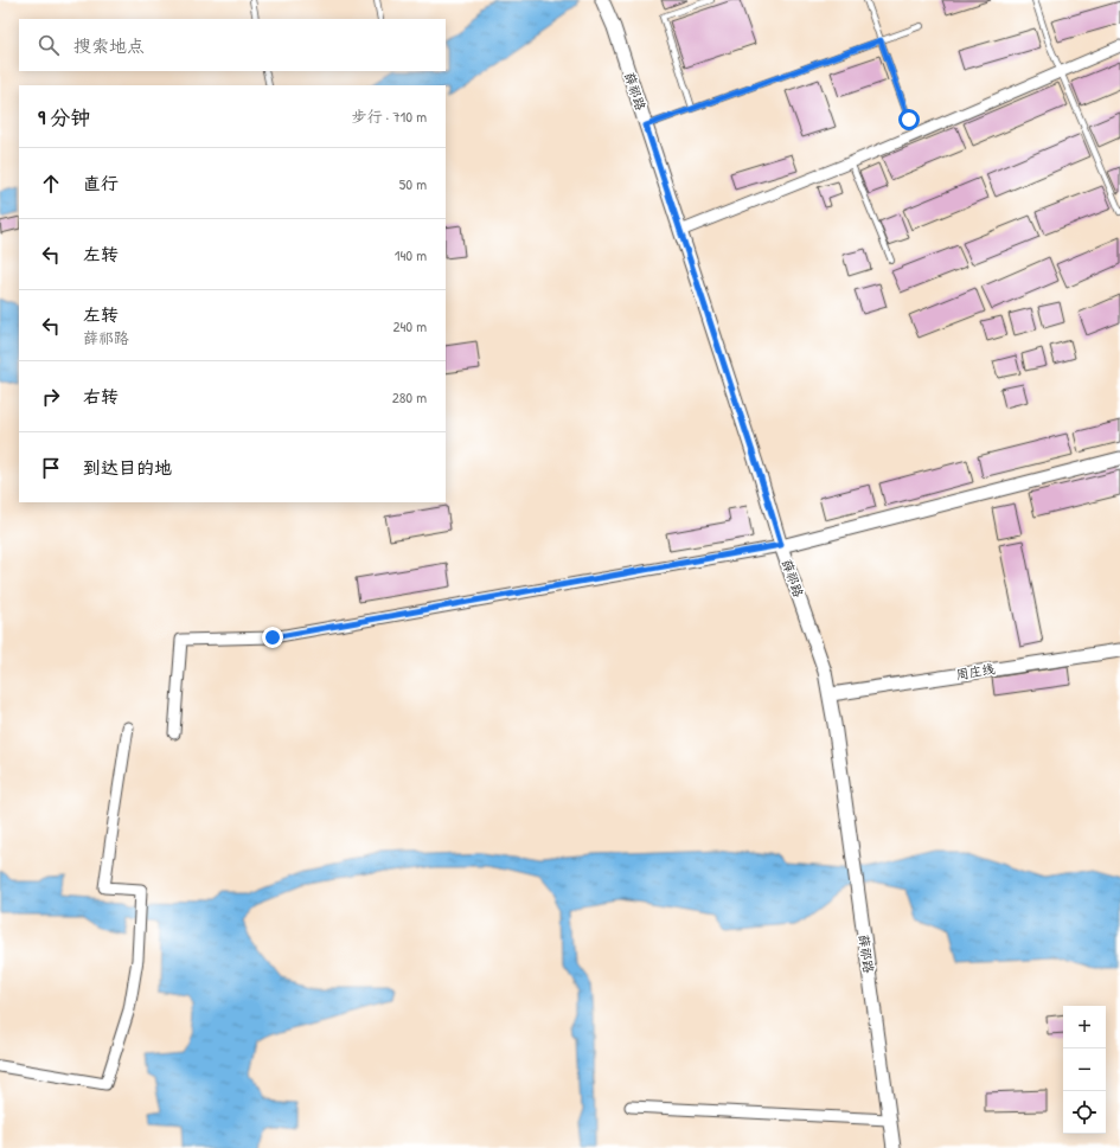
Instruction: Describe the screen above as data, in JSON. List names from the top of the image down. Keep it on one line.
{"streets":{"street":["薛祁路","周庄线"]},"crossings":[["薛祁路","周庄线"]],"page":{"search":"搜索地点","heading":["9 分钟","步行 · 710 m"],"list":[["直行","50 m"],["左转","140 m"],["左转","薛祁路","240 m"],["右转","280 m"],"到达目的地"],"map_buttons":["+","−"]}}
